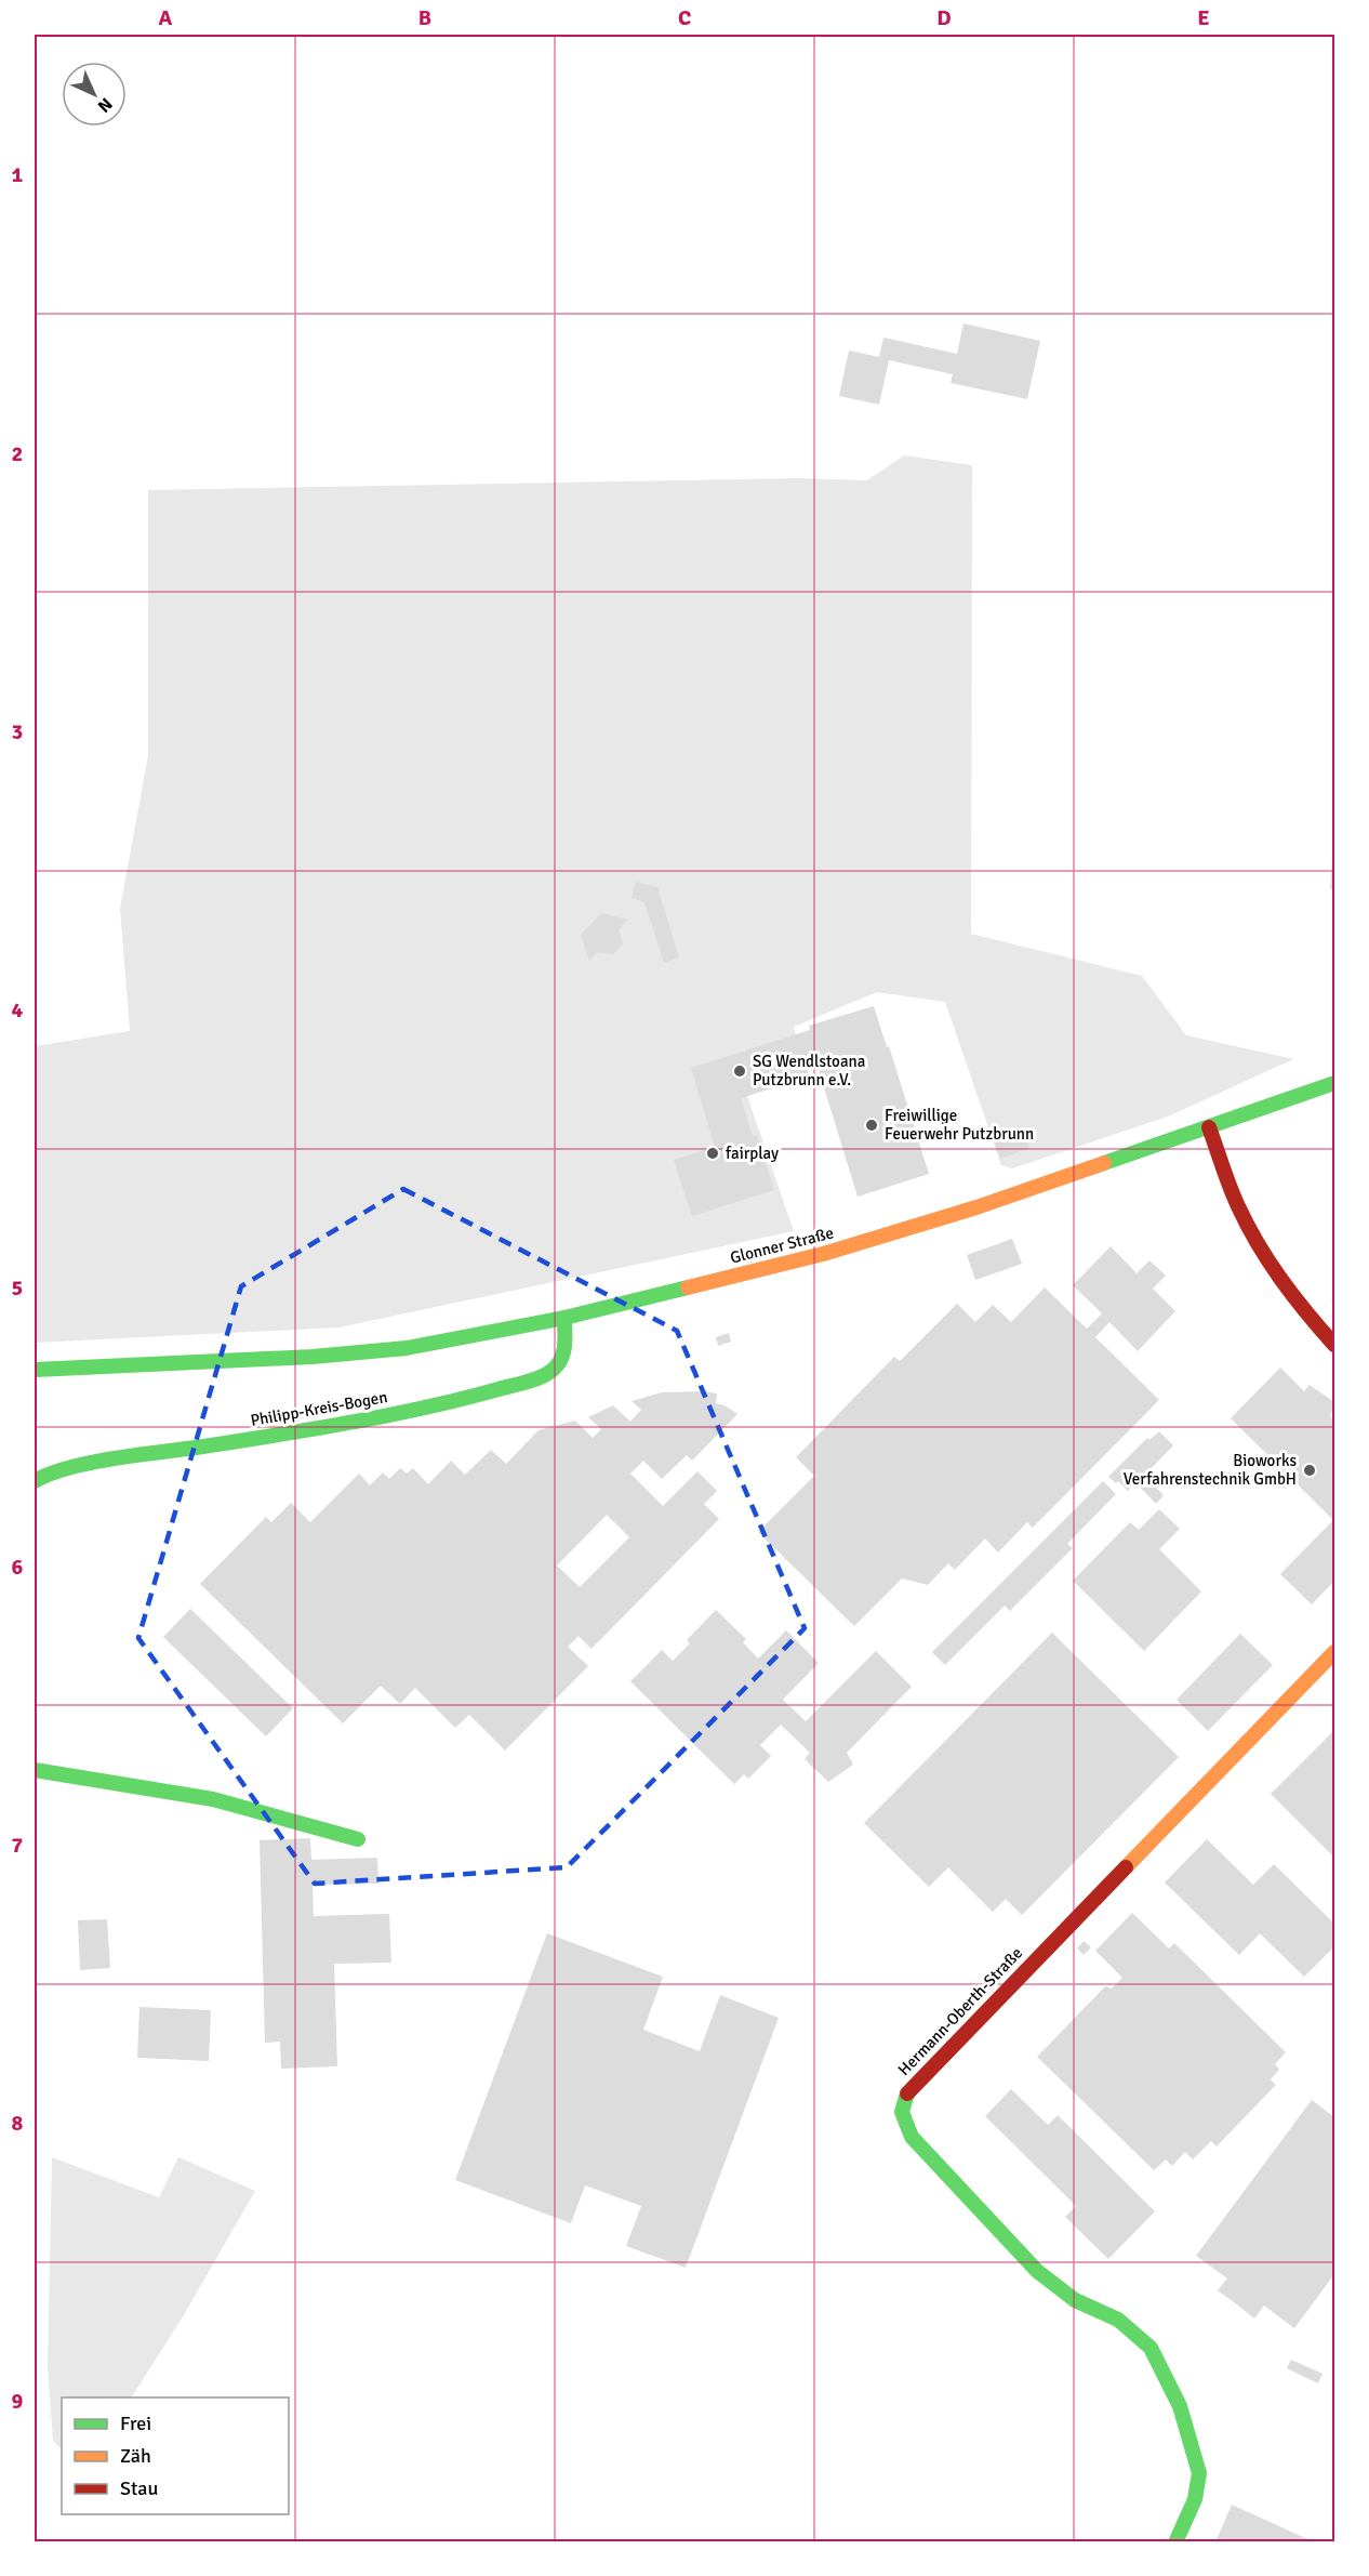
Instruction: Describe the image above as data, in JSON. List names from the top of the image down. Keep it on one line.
{"streets":{"street":["Glonner Straße","Philipp-Kreis-Bogen","Hermann-Oberth-Straße"]},"crossings":[["Glonner Straße","Philipp-Kreis-Bogen"]],"places":["SG Wendlstoana Putzbrunn e.V.","Freiwillige Feuerwehr Putzbrunn","fairplay","Bioworks Verfahrenstechnik GmbH"],"legend":["Frei","Zäh","Stau"],"north":"bottom right","grid":{"columns":["A","B","C","D","E"],"rows":["1","2","3","4","5","6","7","8","9"]}}
